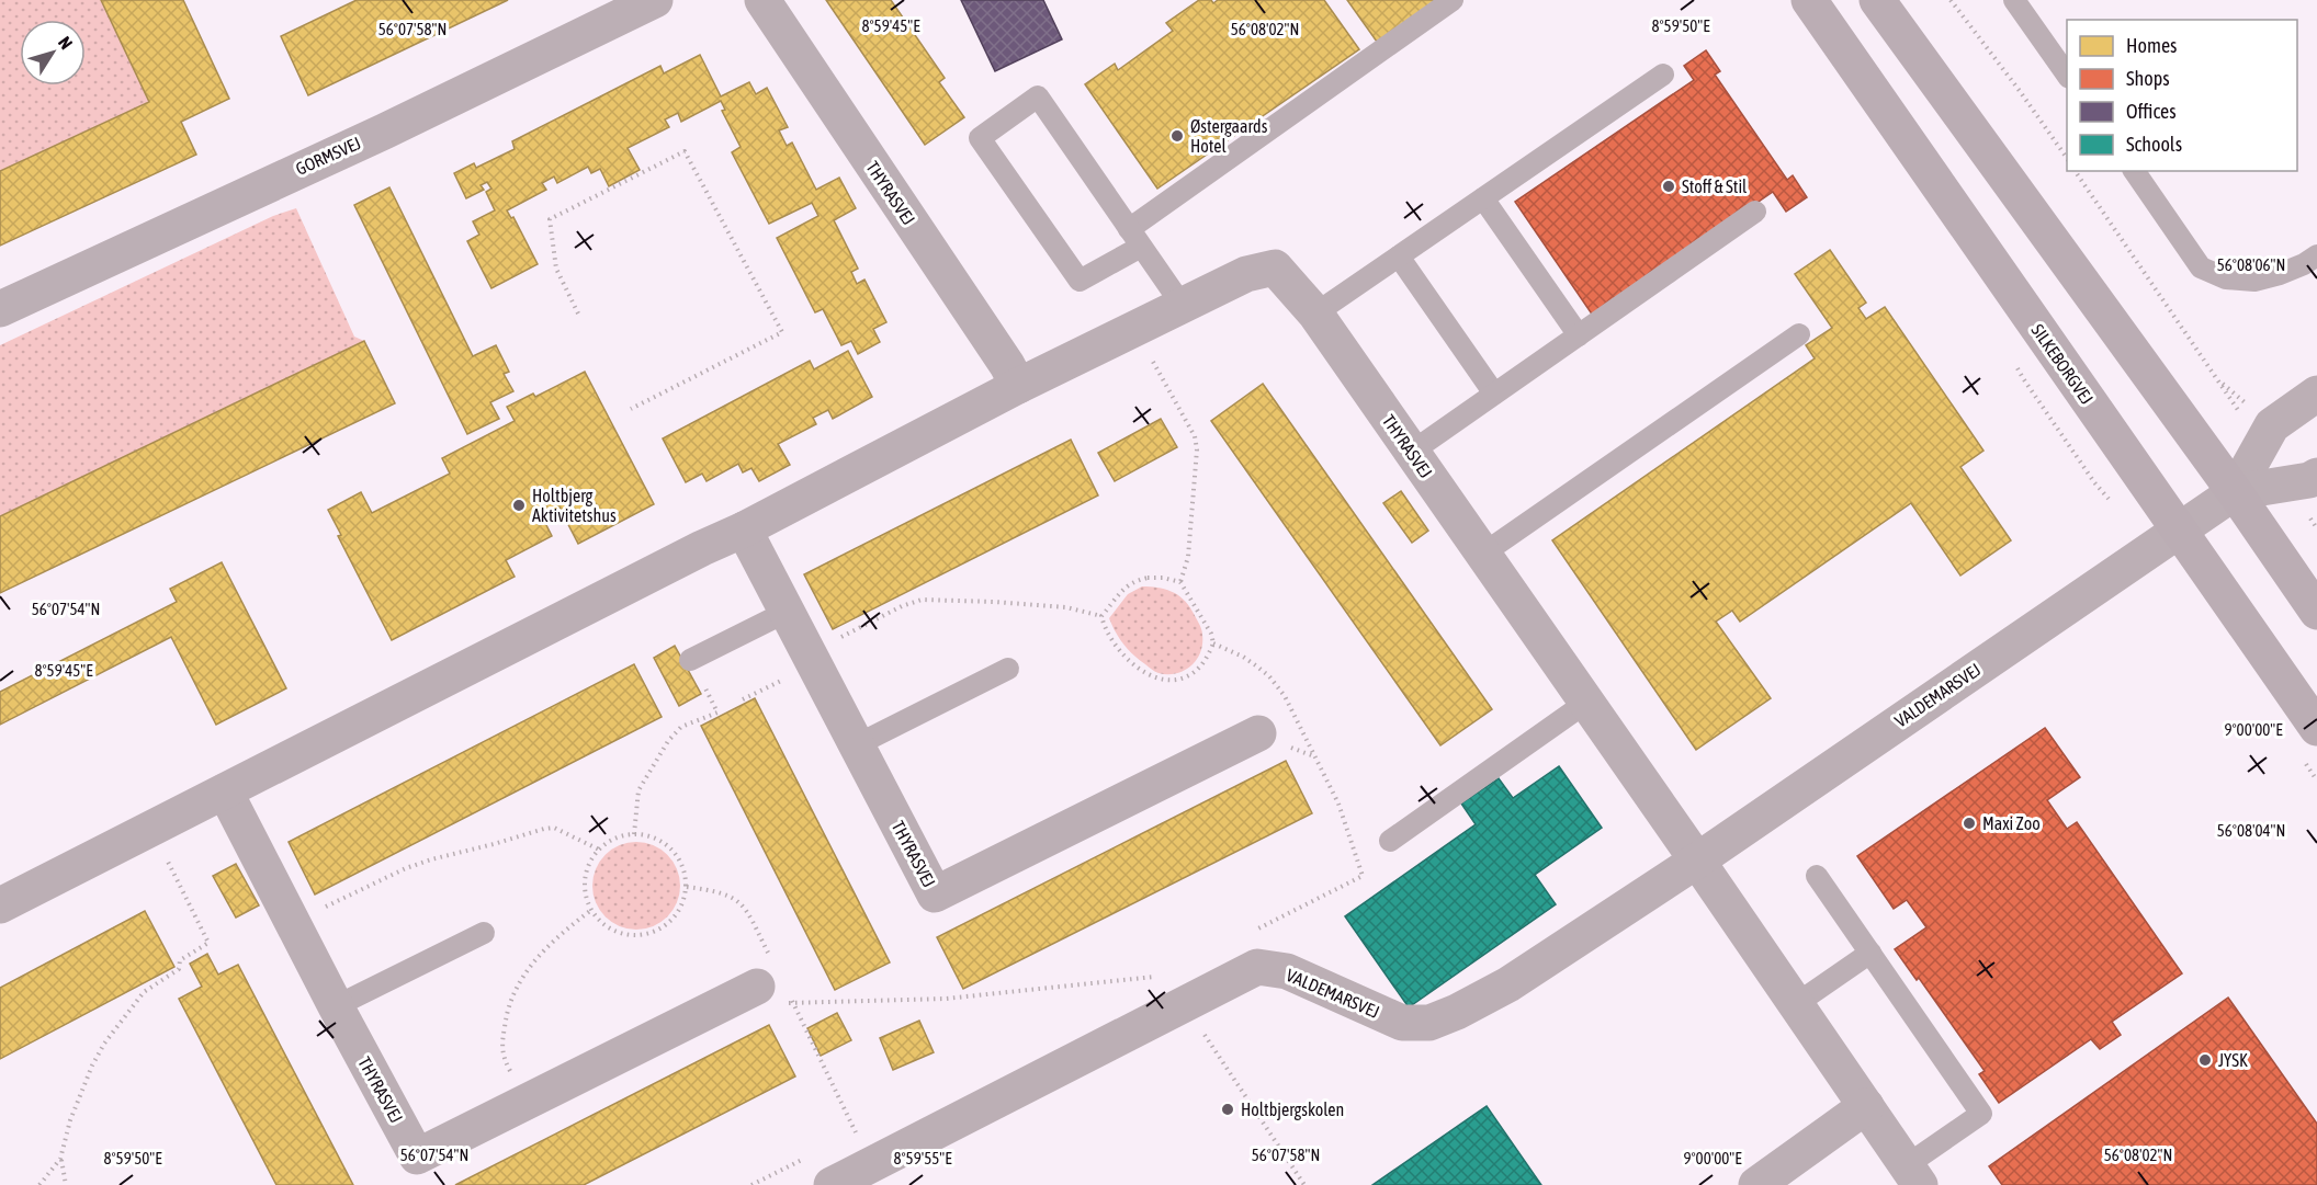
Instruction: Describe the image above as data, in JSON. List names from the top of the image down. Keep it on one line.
{"streets":{"main road":["SILKEBORGVEJ"],"street":["GORMSVEJ","THYRASVEJ","VALDEMARSVEJ"]},"crossings":[["THYRASVEJ","VALDEMARSVEJ"],["SILKEBORGVEJ","VALDEMARSVEJ"]],"places":["Østergaards Hotel","Stoff & Stil","Holtbjerg Aktivitetshus","Maxi Zoo","JYSK","Holtbjergskolen"],"legend":["Homes","Shops","Offices","Schools"],"north":"top right","coordinates":["8°59'45\"E","8°59'50\"E","56°07'58\"N","56°08'02\"N","56°08'06\"N","56°07'54\"N","9°00'00\"E","56°08'04\"N","8°59'55\"E"]}
